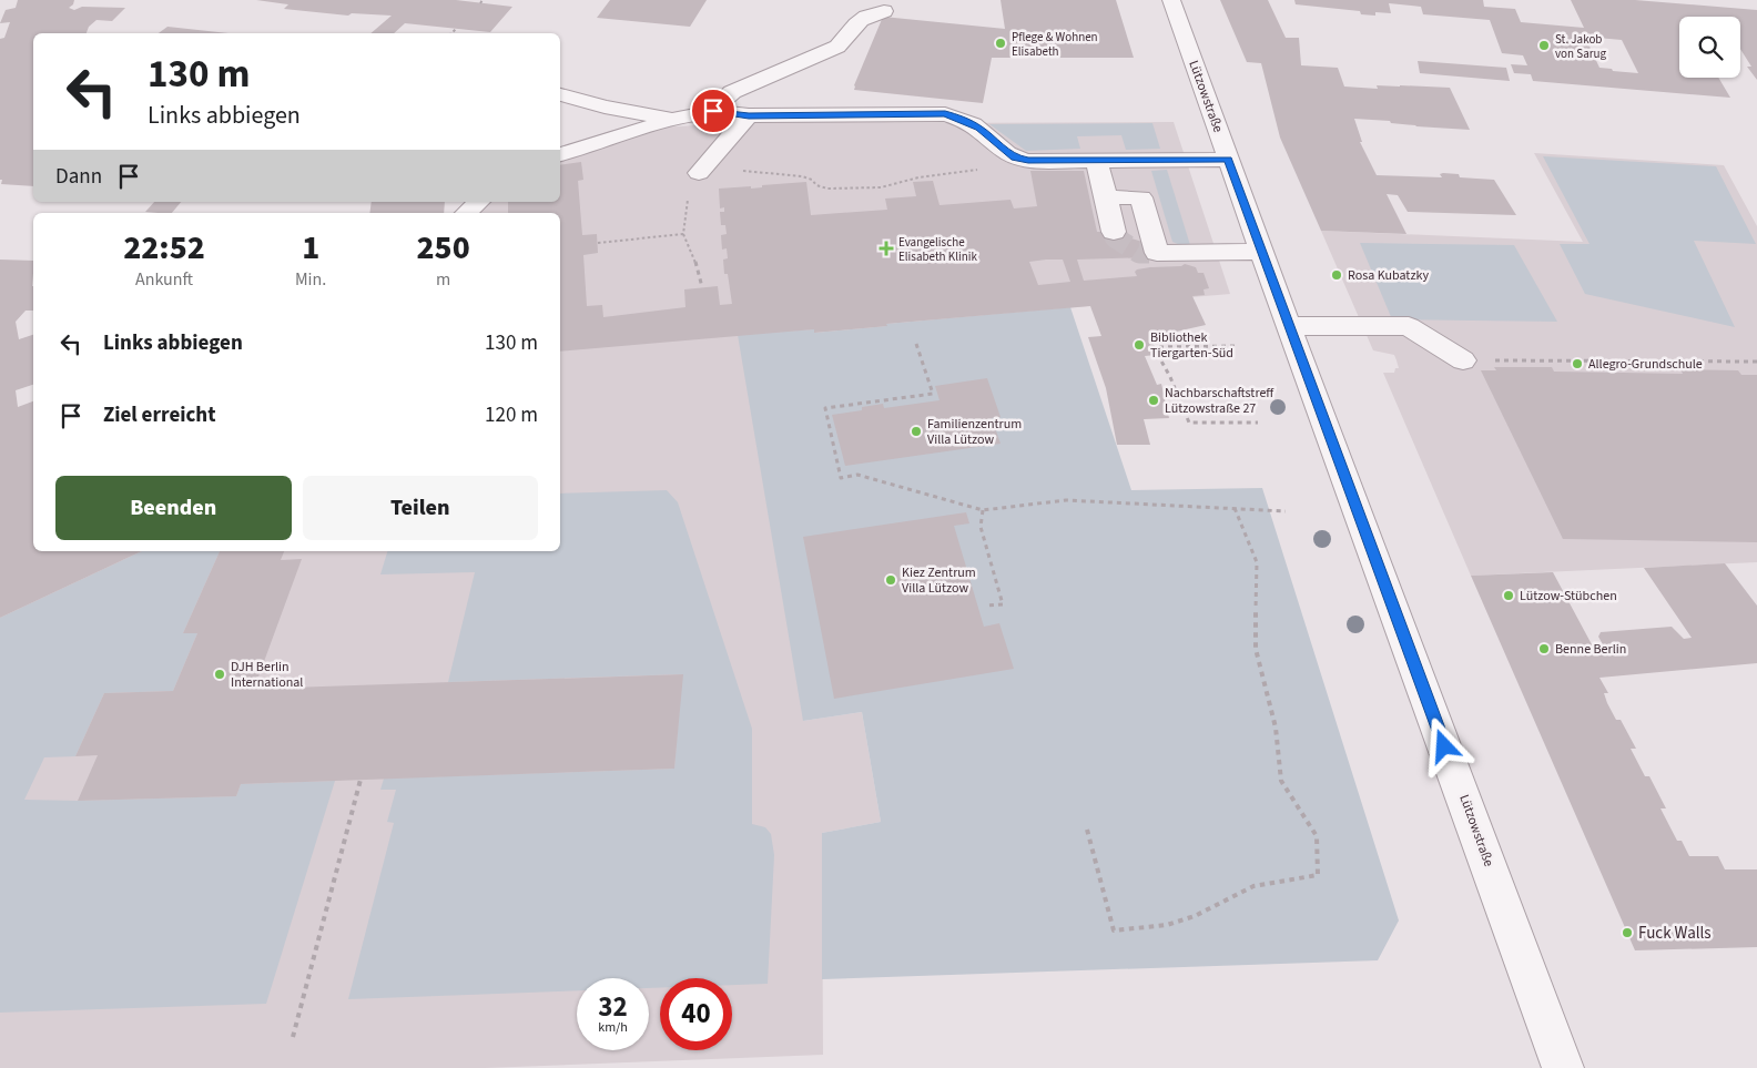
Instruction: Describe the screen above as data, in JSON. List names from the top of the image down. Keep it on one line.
{"streets":{"street":["Lützowstraße"]},"places":{"other":["Pflege & Wohnen Elisabeth","St. Jakob von Sarug","Rosa Kubatzky","Bibliothek Tiergarten-Süd","Allegro-Grundschule","Nachbarschaftstreff Lützowstraße 27","Familienzentrum Villa Lützow","Kiez Zentrum Villa Lützow","Lützow-Stübchen","Benne Berlin","DJH Berlin International","Fuck Walls"],"health":["Evangelische Elisabeth Klinik"]},"page":{"turn":["130 m","Links abbiegen"],"then":"Dann","eta":["22:52","Ankunft","1","Min.","250","m"],"list":[{"name":"Links abbiegen","value":"130 m"},{"name":"Ziel erreicht","value":"120 m"}],"buttons":["Beenden","Teilen"],"speed":"32 km/h","limit":"40"}}
